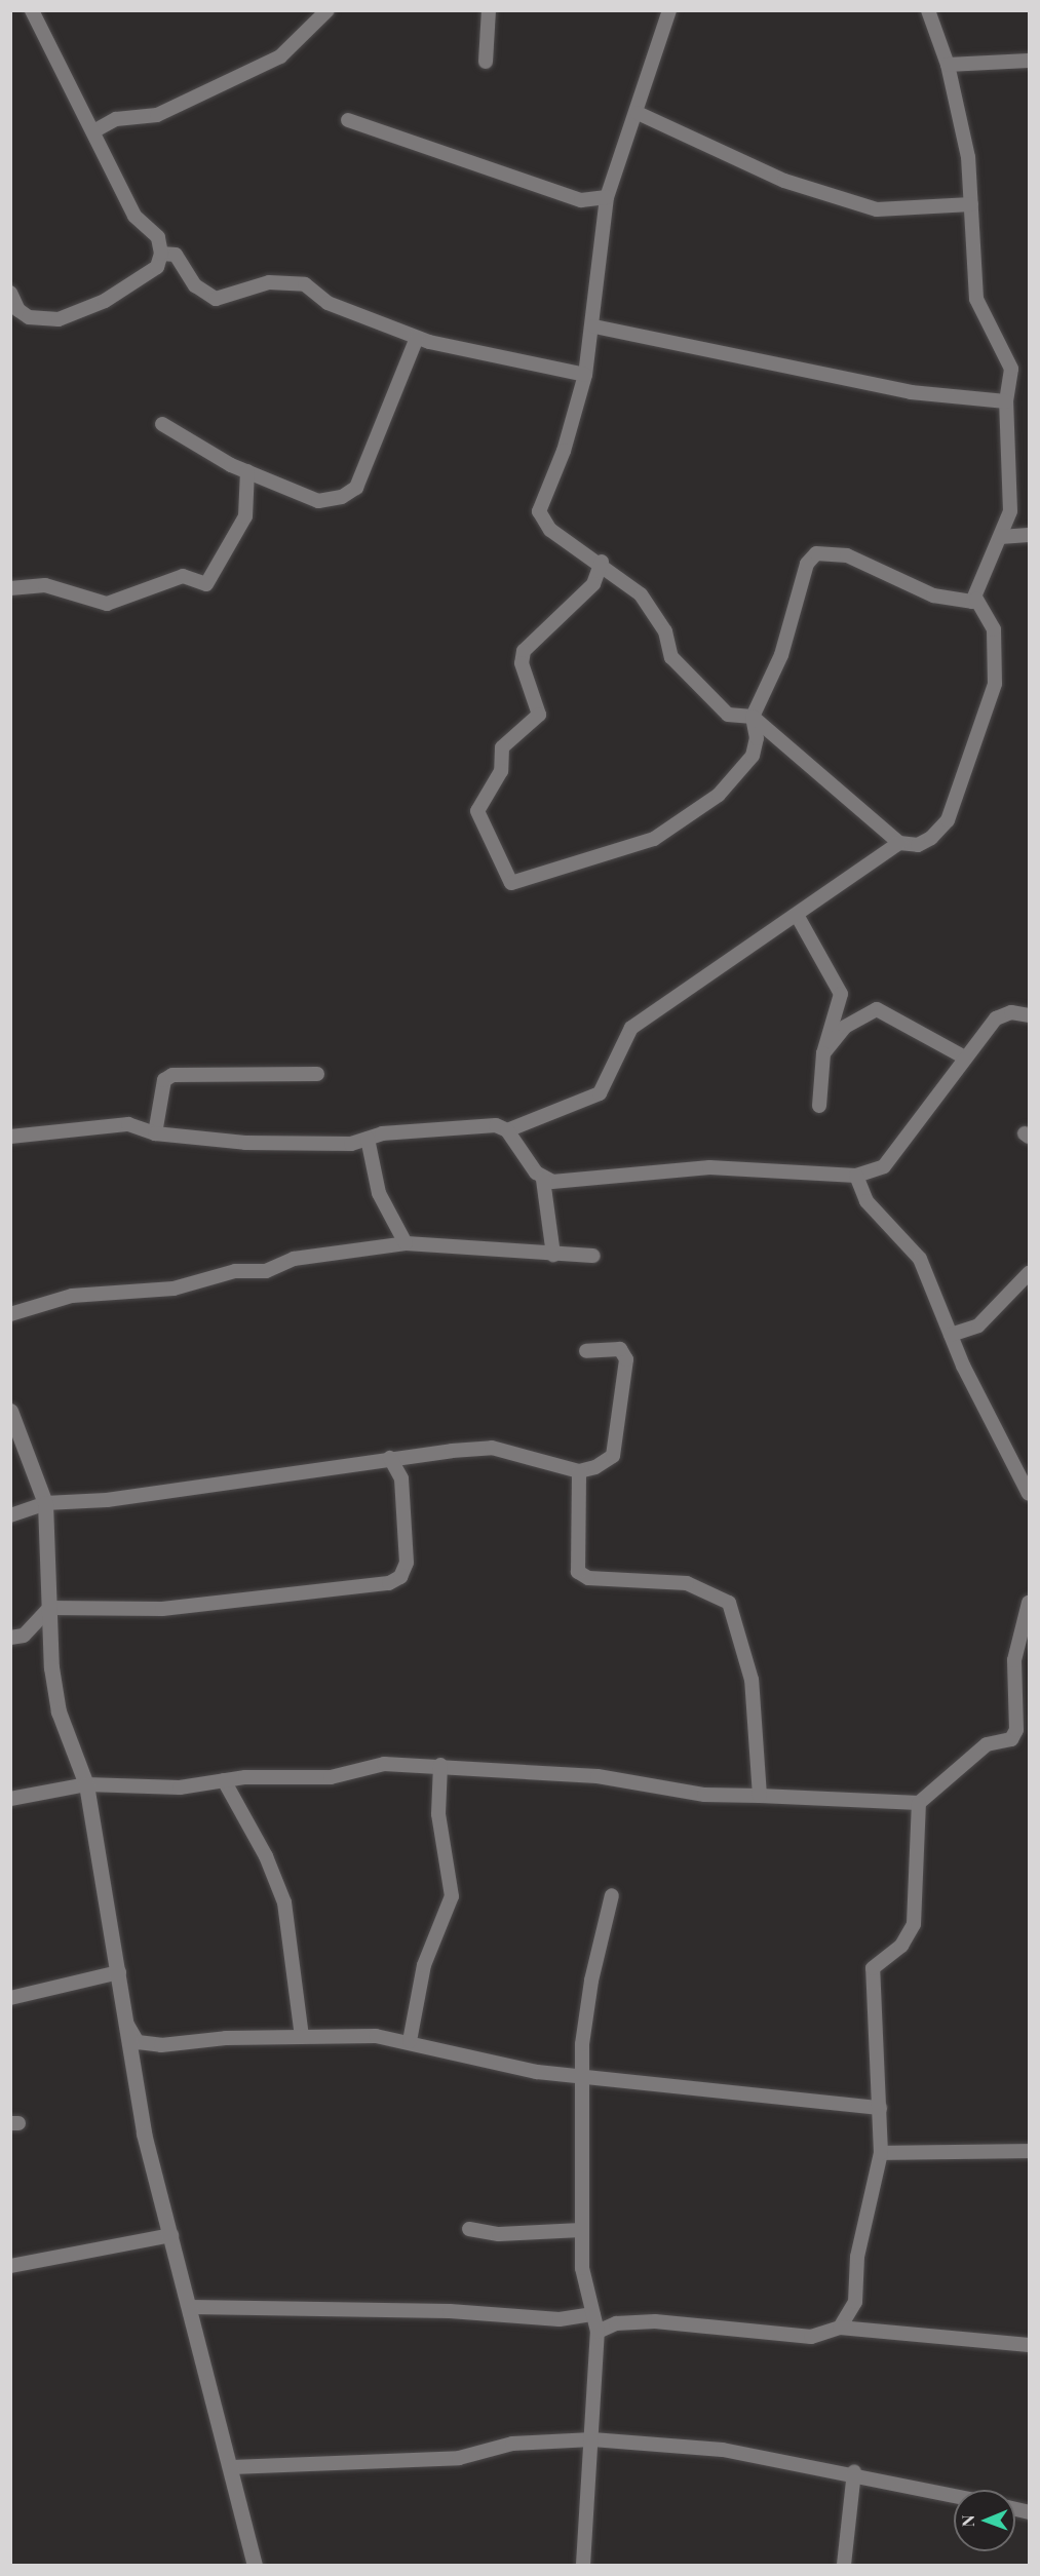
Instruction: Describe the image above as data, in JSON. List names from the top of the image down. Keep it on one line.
{"north":"left"}
